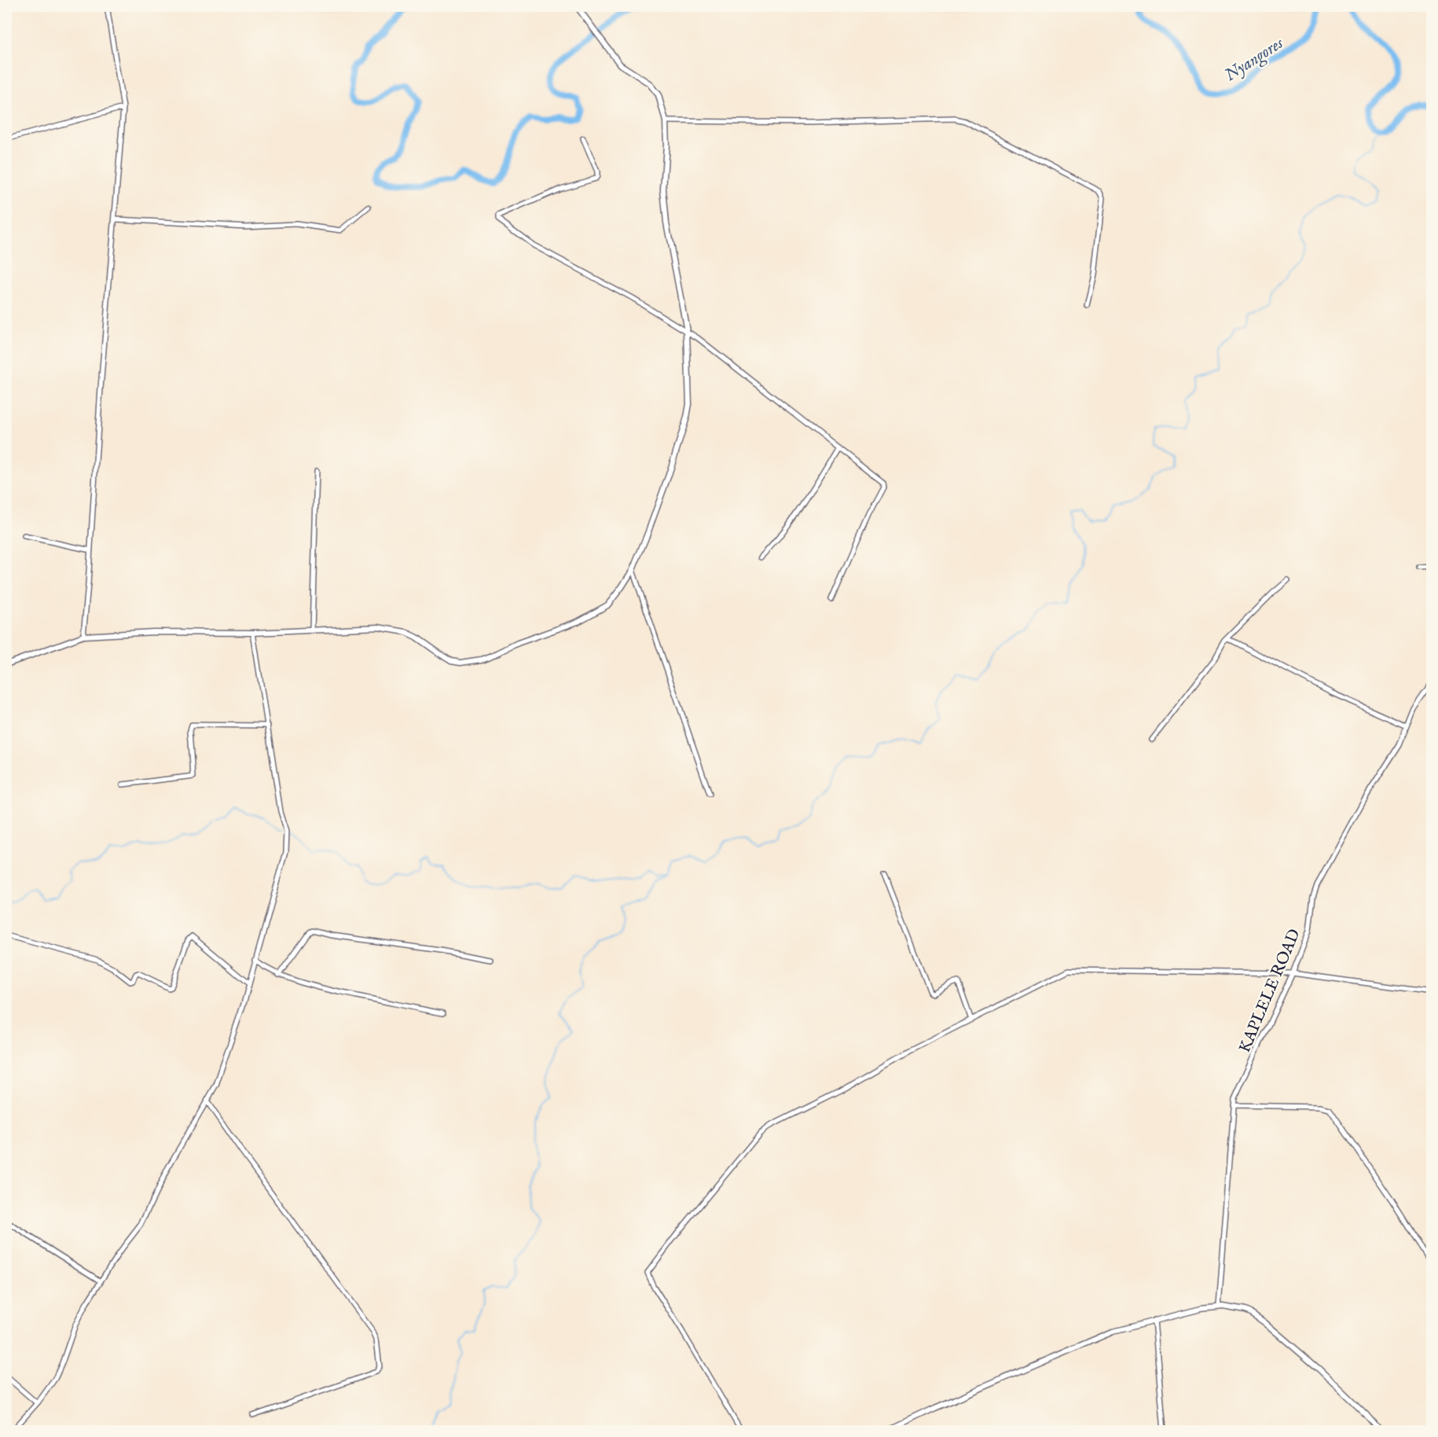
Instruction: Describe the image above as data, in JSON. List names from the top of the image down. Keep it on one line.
{"streets":{"street":["KAPLELE ROAD"]},"water":["Nyangores"]}
